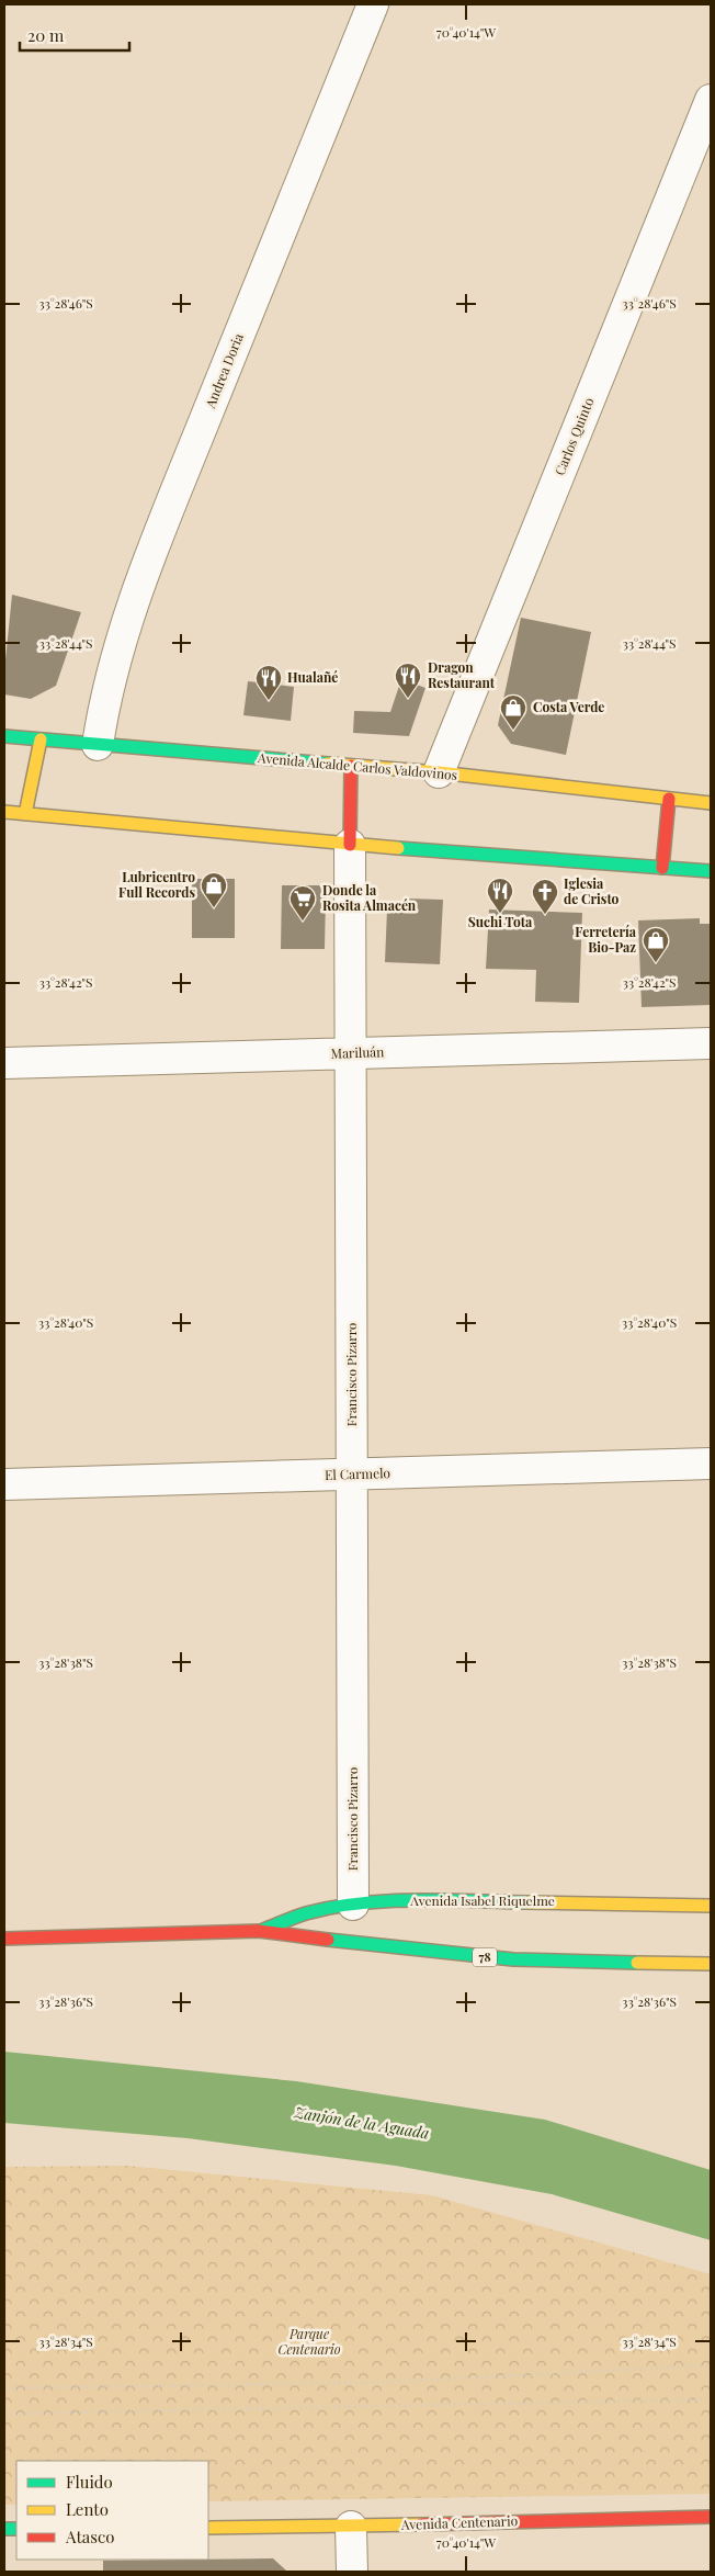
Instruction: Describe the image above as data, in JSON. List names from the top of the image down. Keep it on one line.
{"streets":{"main road":["Avenida Alcalde Carlos Valdovinos","Avenida Isabel Riquelme","78","Avenida Centenario"],"street":["Andrea Doria","Carlos Quinto","Mariluán","Francisco Pizarro","El Carmelo"]},"crossings":[["Andrea Doria","Avenida Alcalde Carlos Valdovinos"],["Carlos Quinto","Avenida Alcalde Carlos Valdovinos"],["Mariluán","Francisco Pizarro"],["Francisco Pizarro","El Carmelo"],["Francisco Pizarro","Avenida Isabel Riquelme"]],"water":["Zanjón de la Aguada"],"parks":["Parque Centenario"],"places":{"restaurant":["Dragon Restaurant","Hualañé","Suchi Tota"],"shop":["Costa Verde","Lubricentro Full Records","Ferretería Bio-Paz"],"church":["Iglesia de Cristo"],"supermarket":["Donde la Rosita Almacén"]},"legend":["Fluido","Lento","Atasco"],"scale_bar":"20 m","coordinates":["70°40'14\"W","33°28'46\"S","33°28'44\"S","33°28'42\"S","33°28'40\"S","33°28'38\"S","33°28'36\"S","33°28'34\"S"]}
